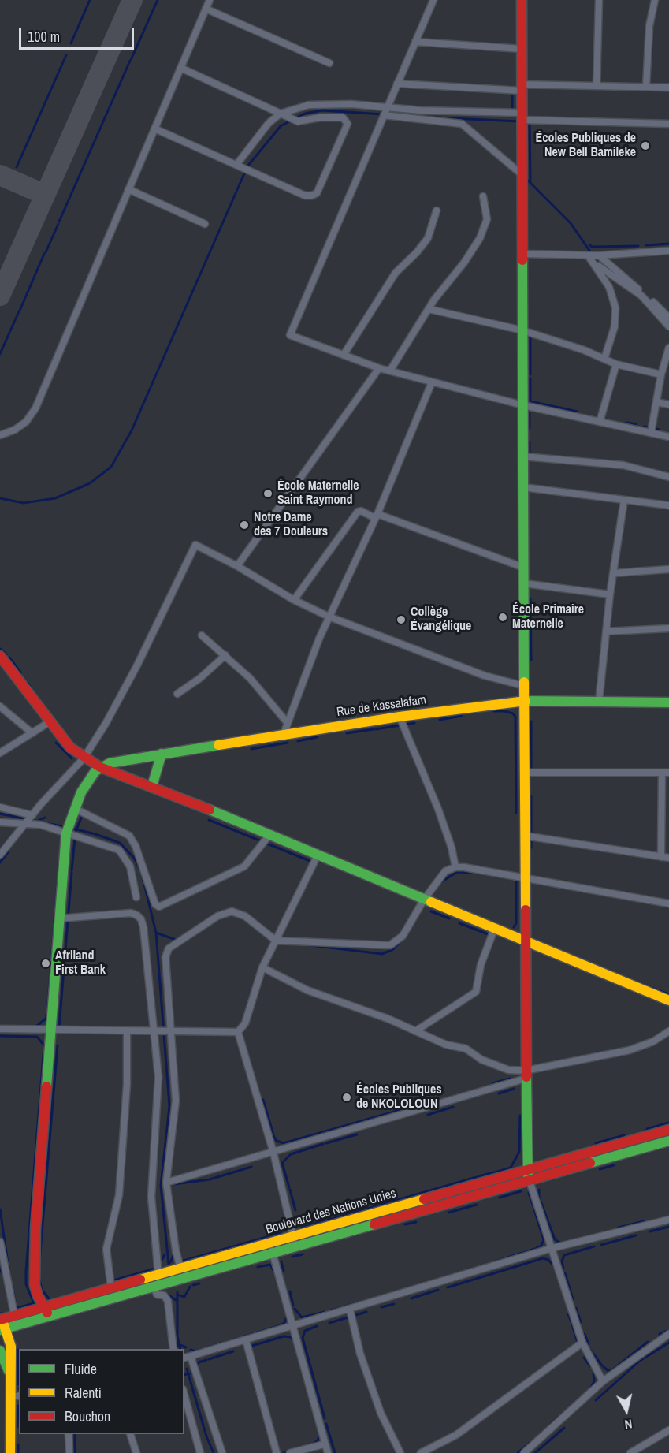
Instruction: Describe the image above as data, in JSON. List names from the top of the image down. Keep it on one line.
{"streets":{"street":["Rue de Kassalafam","Boulevard des Nations Unies"]},"places":["Écoles Publiques de New Bell Bamileke","École Maternelle Saint Raymond","Notre Dame des 7 Douleurs","École Primaire Maternelle","Collège Évangélique","Afriland First Bank","Écoles Publiques de NKOLOLOUN"],"legend":["Fluide","Ralenti","Bouchon"],"scale_bar":"100 m","north":"bottom"}
